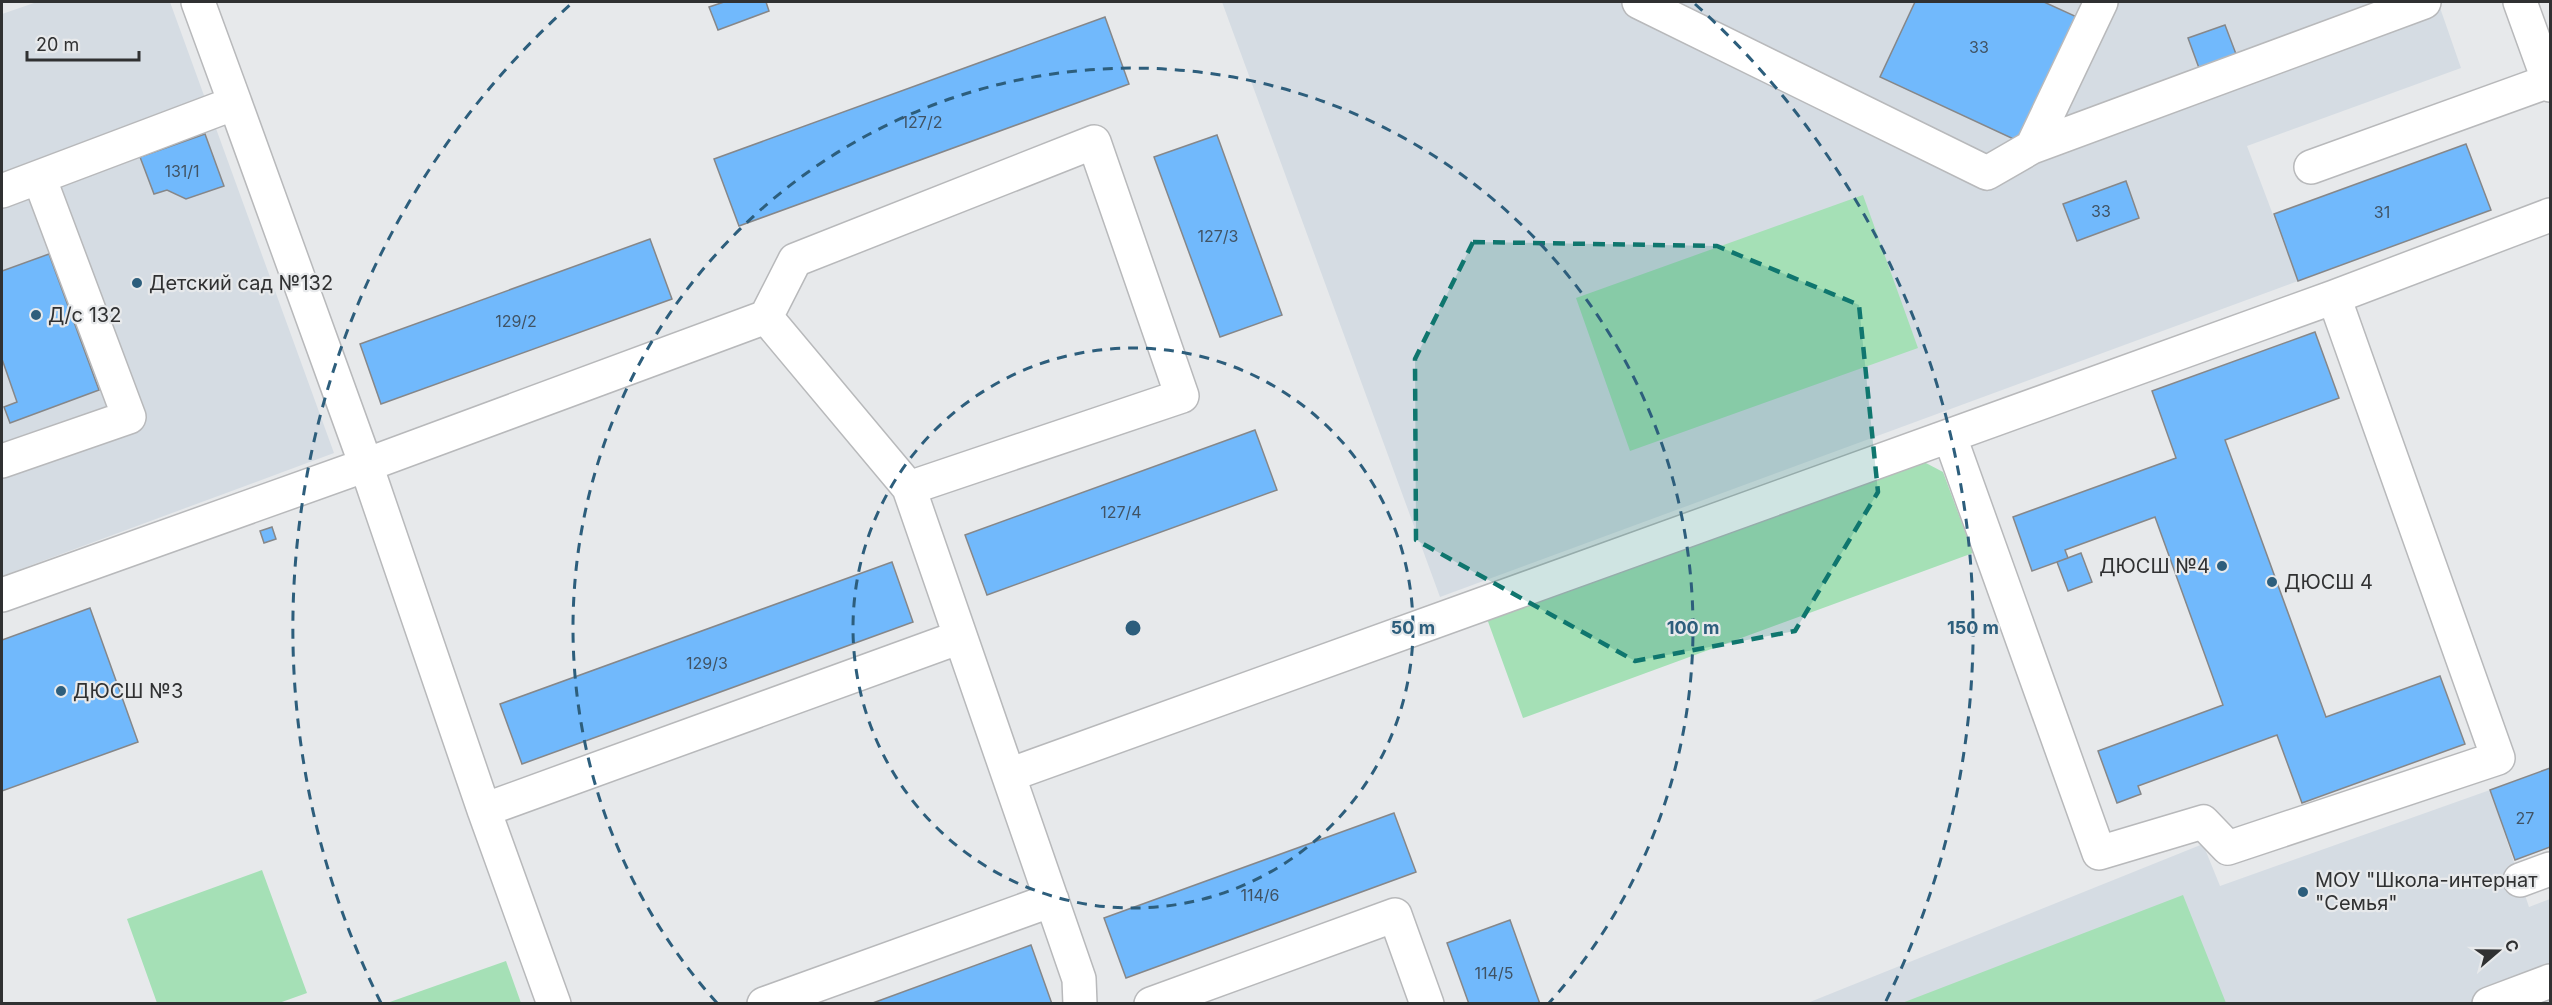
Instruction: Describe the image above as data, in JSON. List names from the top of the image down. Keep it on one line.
{"places":["Детский сад №132","Д/с 132","ДЮСШ №4","ДЮСШ 4","ДЮСШ №3","МОУ \"Школа-интернат \"Семья\""],"house_numbers":["33","127/2","131/1","33","31","127/3","129/2","127/4","129/3","27","114/6","114/5"],"scale_bar":"20 m","north":"right","rings":["50 m","100 m","150 m"]}
